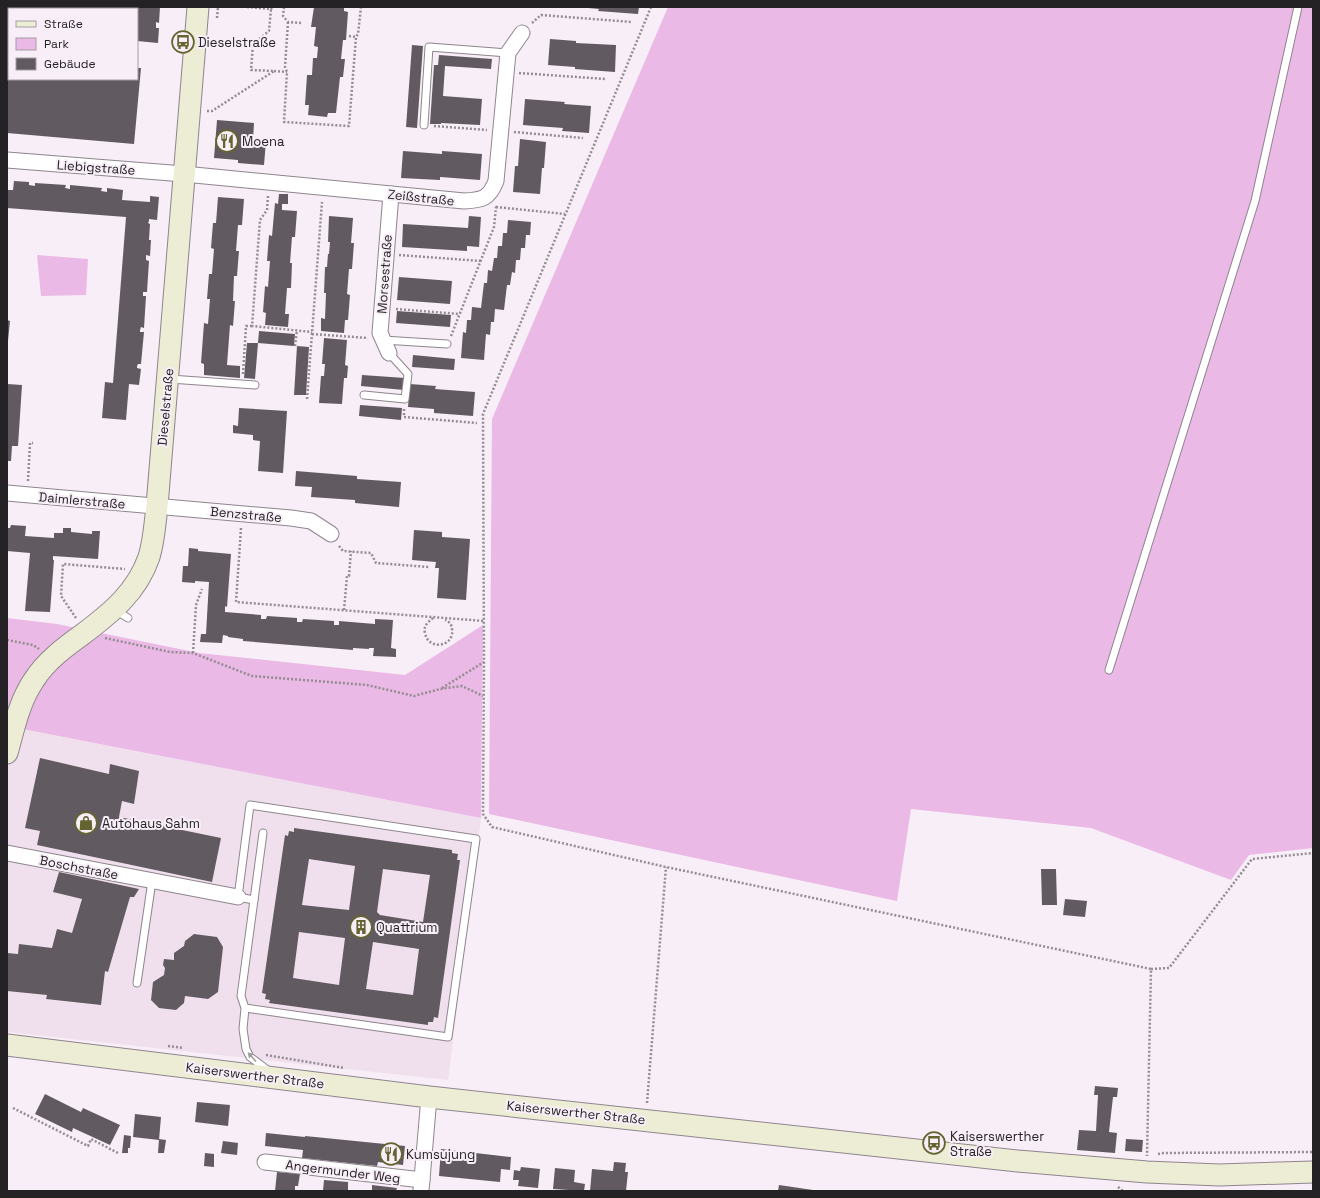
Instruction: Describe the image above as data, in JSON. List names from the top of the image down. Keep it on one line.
{"streets":{"main road":["Dieselstraße","Kaiserswerther Straße"],"street":["Liebigstraße","Zeißstraße","Morsestraße","Daimlerstraße","Benzstraße","Boschstraße","Angermunder Weg"]},"crossings":[["Liebigstraße","Zeißstraße"],["Liebigstraße","Dieselstraße"],["Zeißstraße","Morsestraße"],["Zeißstraße","Dieselstraße"],["Dieselstraße","Daimlerstraße"],["Dieselstraße","Benzstraße"],["Daimlerstraße","Benzstraße"],["Kaiserswerther Straße","Angermunder Weg"]],"places":{"bus stop":["Dieselstraße","Kaiserswerther Straße"],"restaurant":["Moena","Kumsujung"],"shop":["Autohaus Sahm"],"building":["Quattrium"]},"legend":["Straße","Park","Gebäude"]}
